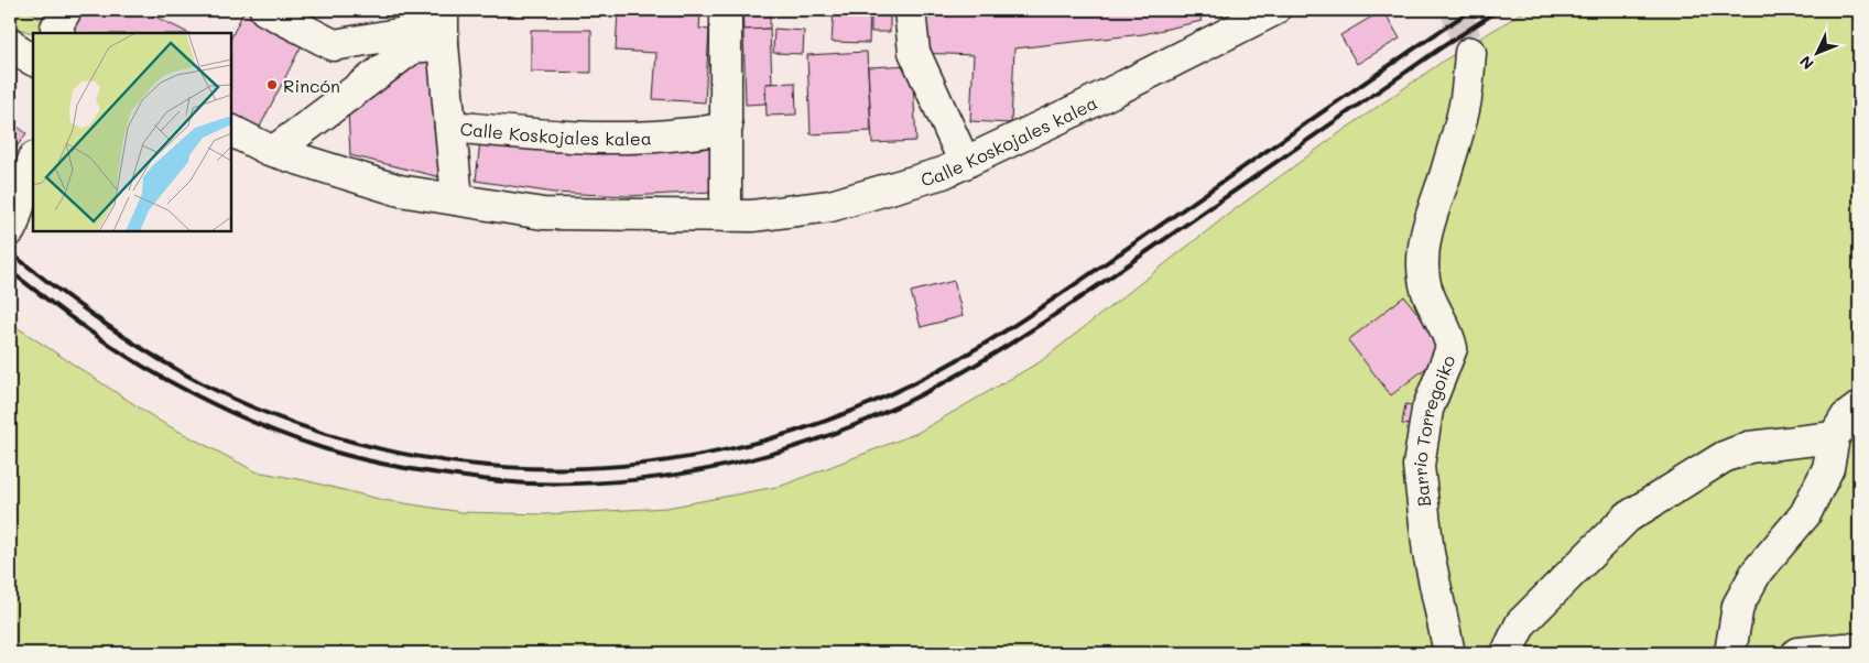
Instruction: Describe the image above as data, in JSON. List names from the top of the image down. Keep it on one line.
{"streets":{"street":["Calle Koskojales kalea","Barrio Torregoiko"]},"places":["Rincón"],"north":"bottom left"}
